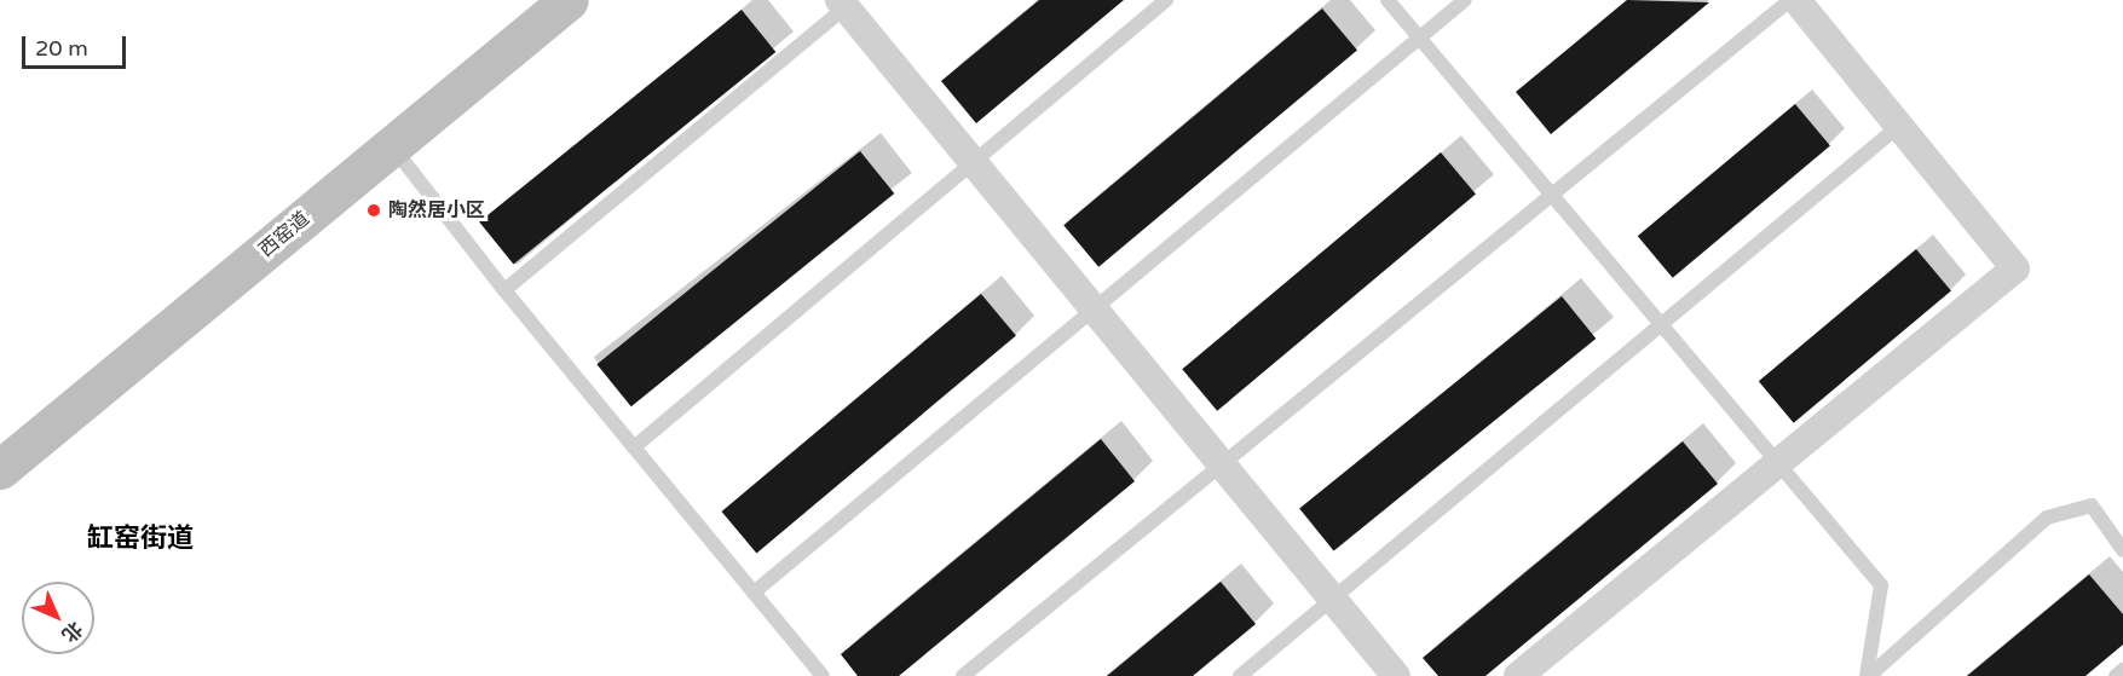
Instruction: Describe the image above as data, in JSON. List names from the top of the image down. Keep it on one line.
{"streets":{"street":["西窑道"]},"districts":["缸窑街道"],"places":["陶然居小区"],"scale_bar":"20 m","north":"bottom right"}
